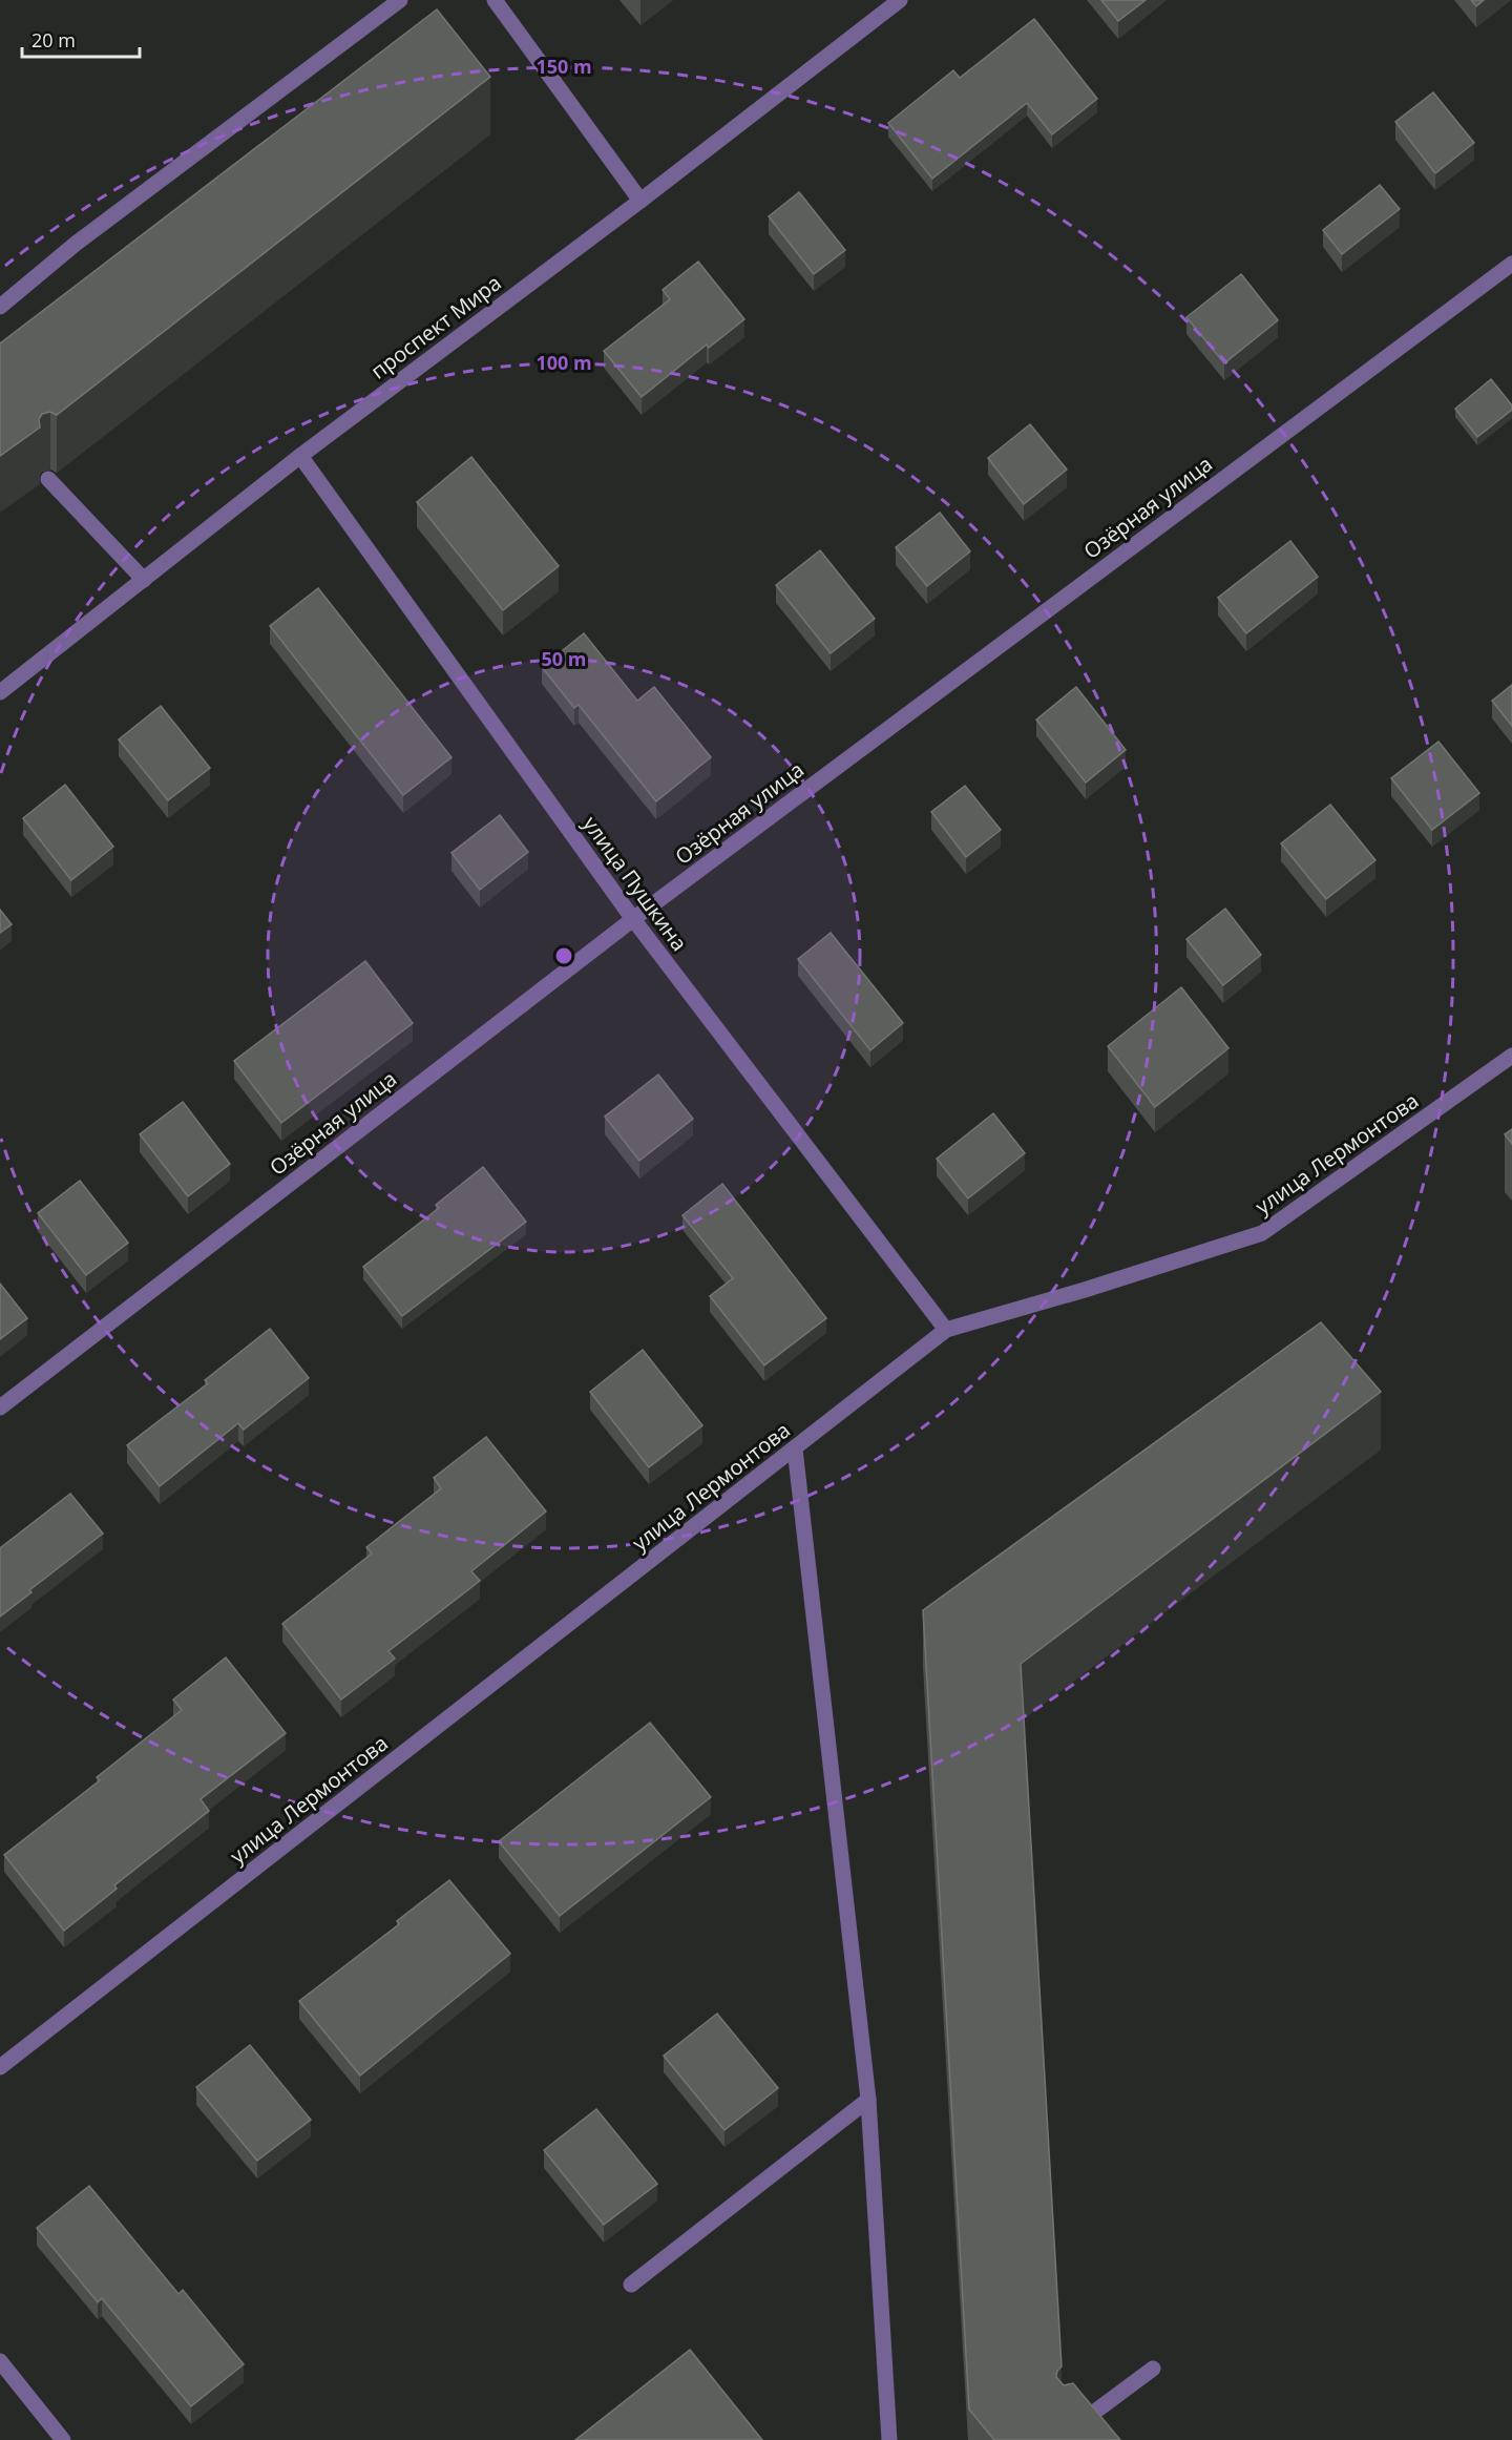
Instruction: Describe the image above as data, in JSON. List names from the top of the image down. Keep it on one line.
{"streets":{"street":["проспект Мира","Озёрная улица","улица Пушкина","улица Лермонтова"]},"crossings":[["проспект Мира","улица Пушкина"],["Озёрная улица","улица Пушкина"],["улица Пушкина","улица Лермонтова"]],"scale_bar":"20 m","rings":["150 m","100 m","50 m"]}
